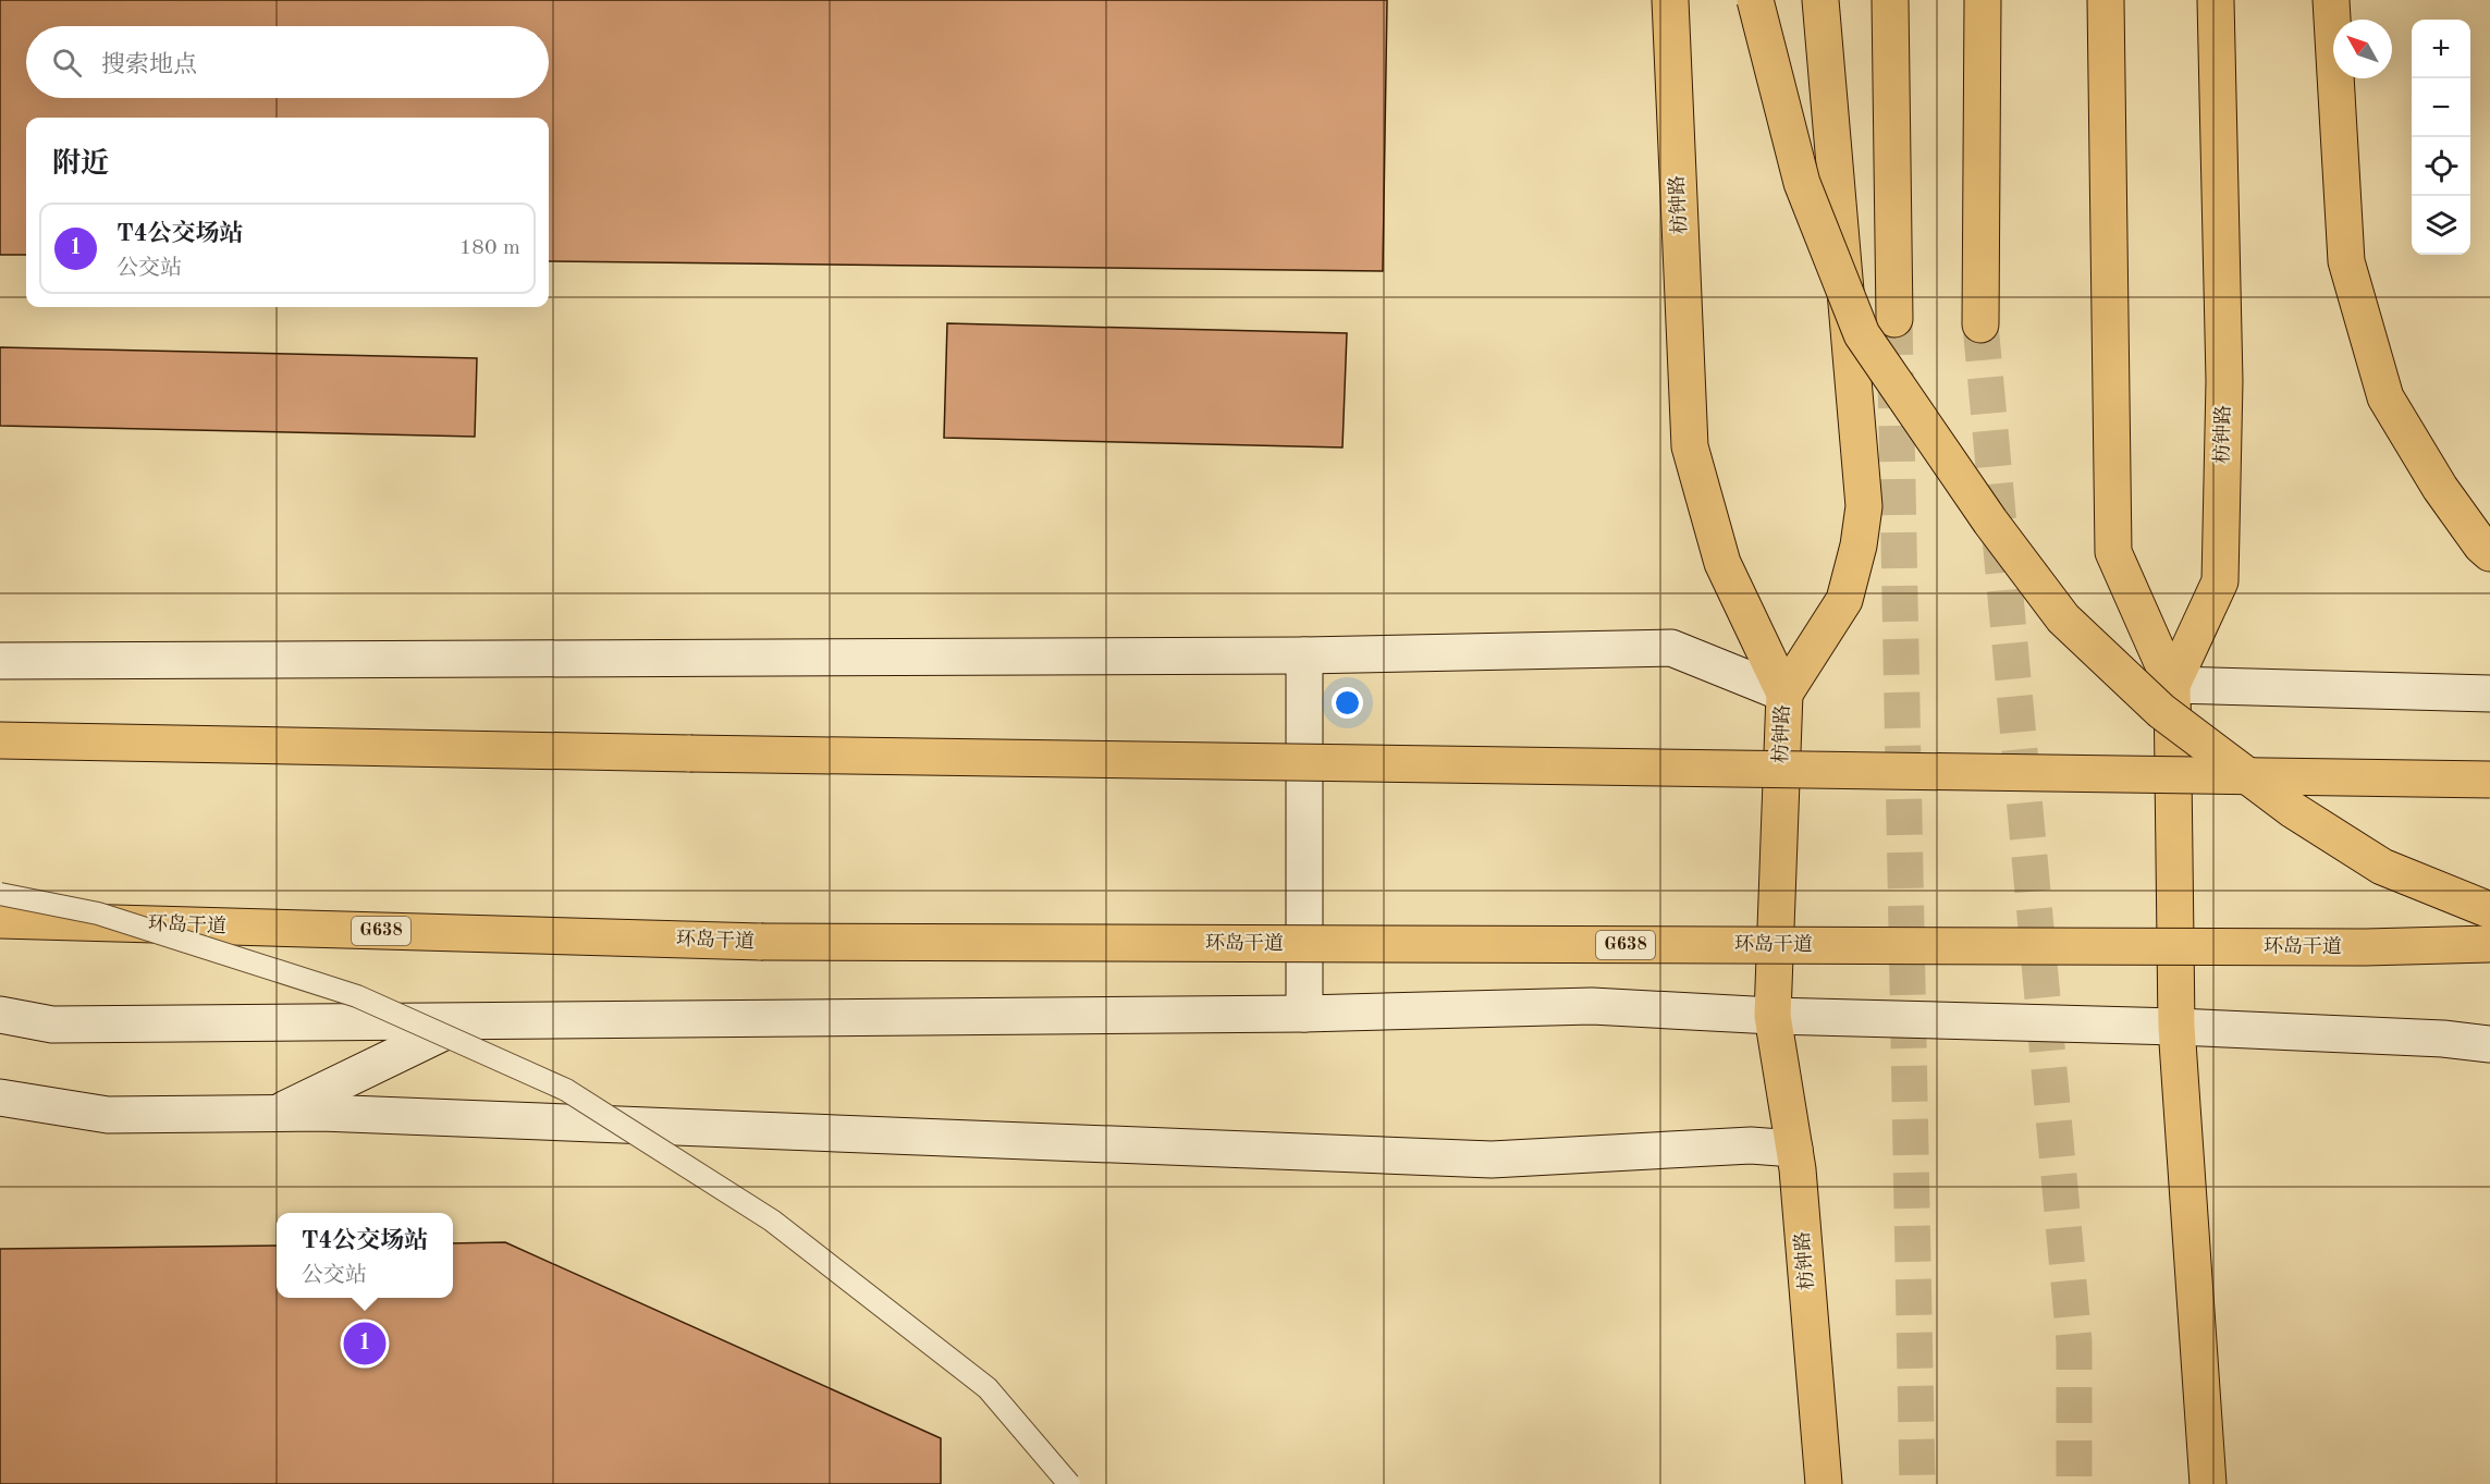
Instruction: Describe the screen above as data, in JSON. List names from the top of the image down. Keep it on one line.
{"streets":{"highway":["枋钟路","环岛干道","G638"]},"north":"top left","page":{"map_buttons":["+","−"],"search":"搜索地点","heading":"附近","list":[{"mark":"1","name":"T4公交场站","note":"公交站","value":"180 m"}],"popup":["T4公交场站","公交站"],"pins":"1"}}
